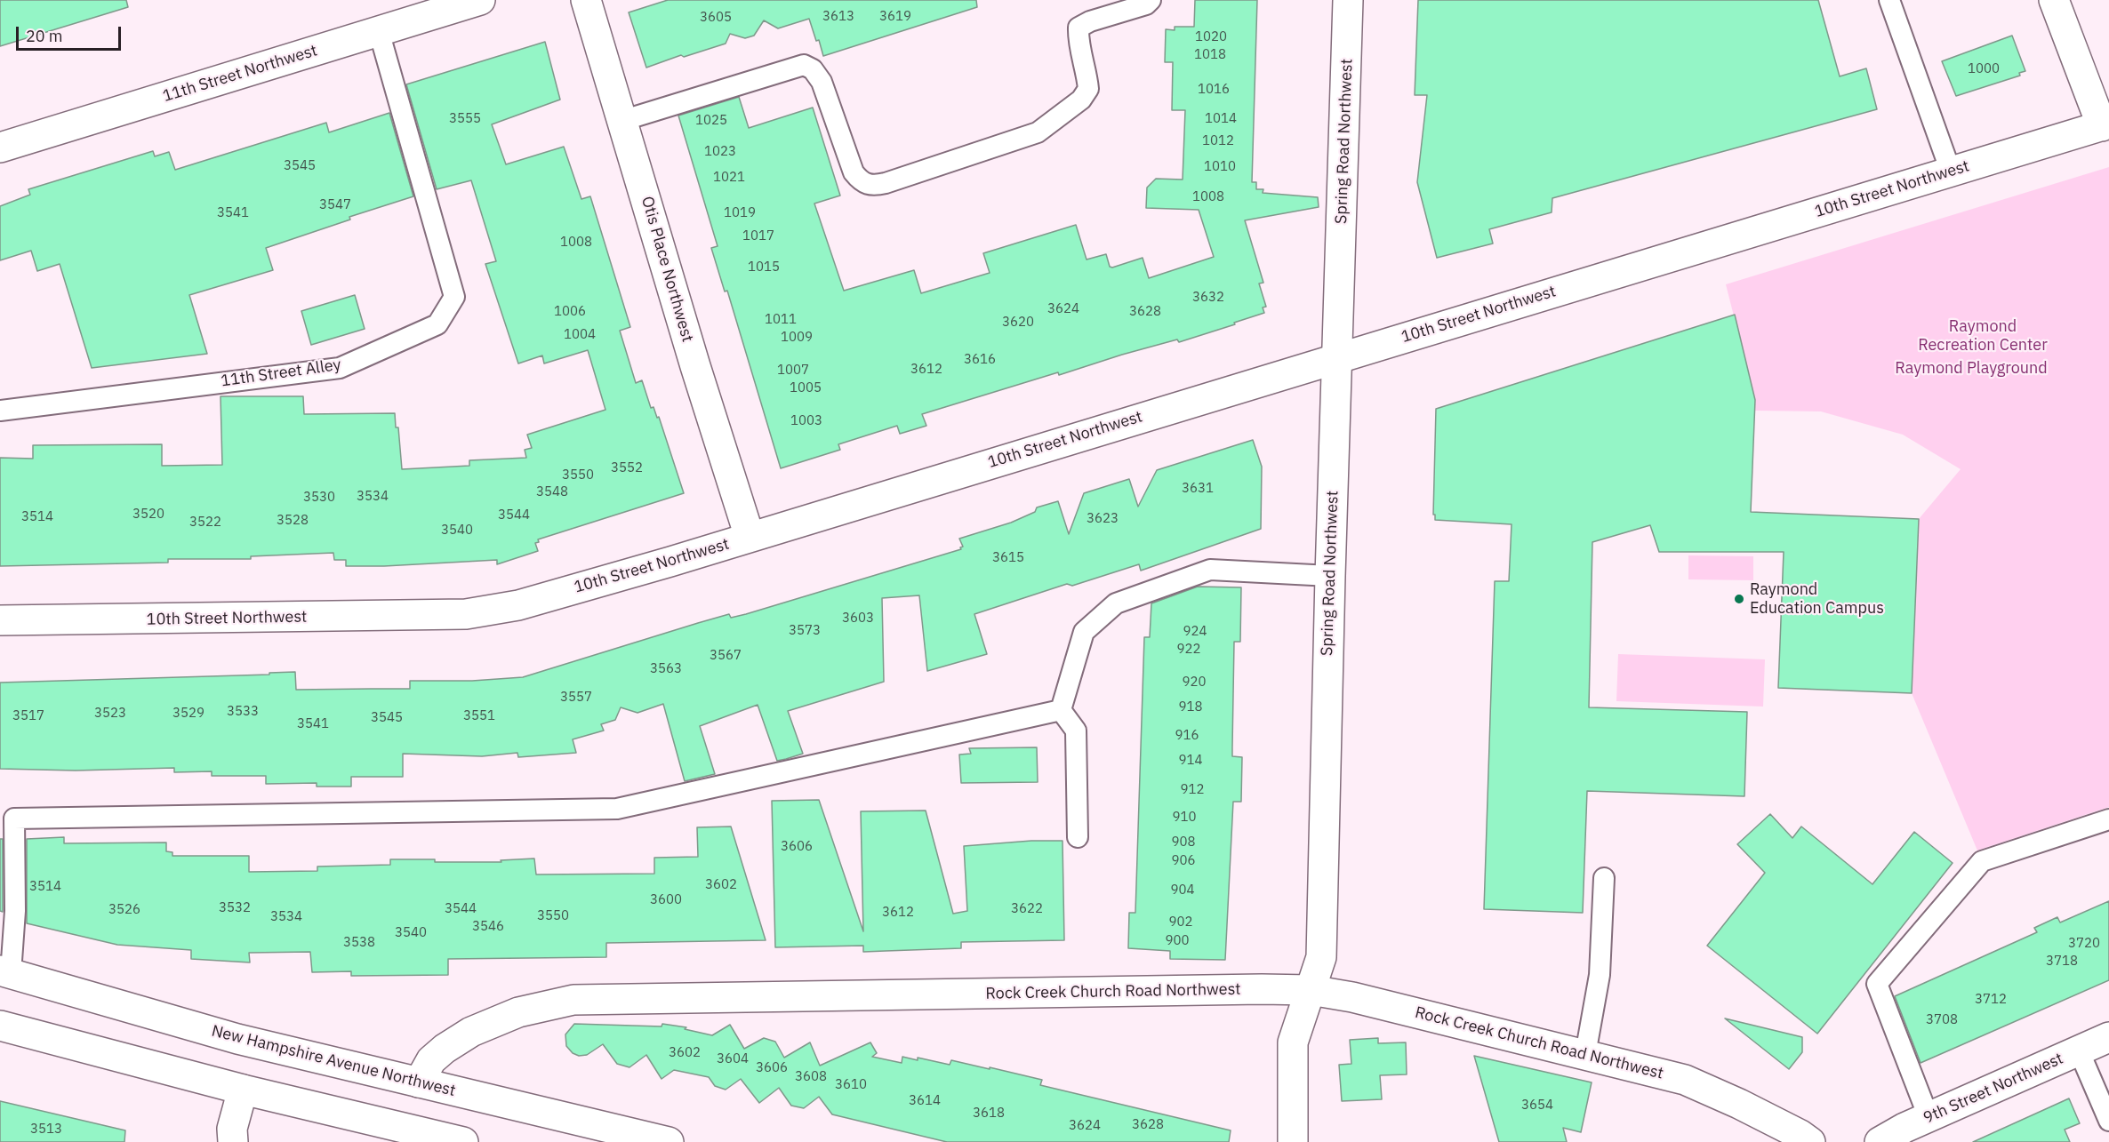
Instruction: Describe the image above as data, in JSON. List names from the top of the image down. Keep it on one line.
{"streets":{"street":["11th Street Northwest","Spring Road Northwest","10th Street Northwest","Otis Place Northwest","Rock Creek Church Road Northwest","New Hampshire Avenue Northwest","9th Street Northwest"],"lane":["11th Street Alley"]},"crossings":[["11th Street Northwest","11th Street Alley"],["Spring Road Northwest","10th Street Northwest"],["Spring Road Northwest","Rock Creek Church Road Northwest"],["10th Street Northwest","Otis Place Northwest"],["Rock Creek Church Road Northwest","New Hampshire Avenue Northwest"]],"parks":["Raymond Recreation Center","Raymond Playground"],"places":["Raymond Education Campus"],"house_numbers":["3613","3619","3605","1020","1018","1000","1016","3555","1014","1025","1012","1023","3545","1010","1021","1008","3547","3541","1019","1017","1008","1015","3632","3624","1006","3628","1011","3620","1004","1009","3616","3612","1007","1005","1003","3552","3550","3631","3548","3534","3530","3520","3544","3514","3623","3528","3522","3540","3615","3603","3573","924","922","3567","3563","920","3557","918","3533","3523","3529","3517","3551","3545","3541","916","914","912","910","908","3606","906","3602","3514","904","3600","3532","3544","3622","3526","3612","3550","3534","902","3546","3540","900","3538","3720","3718","3712","3708","3602","3604","3606","3608","3610","3614","3654","3618","3628","3624","3513"],"scale_bar":"20 m"}
